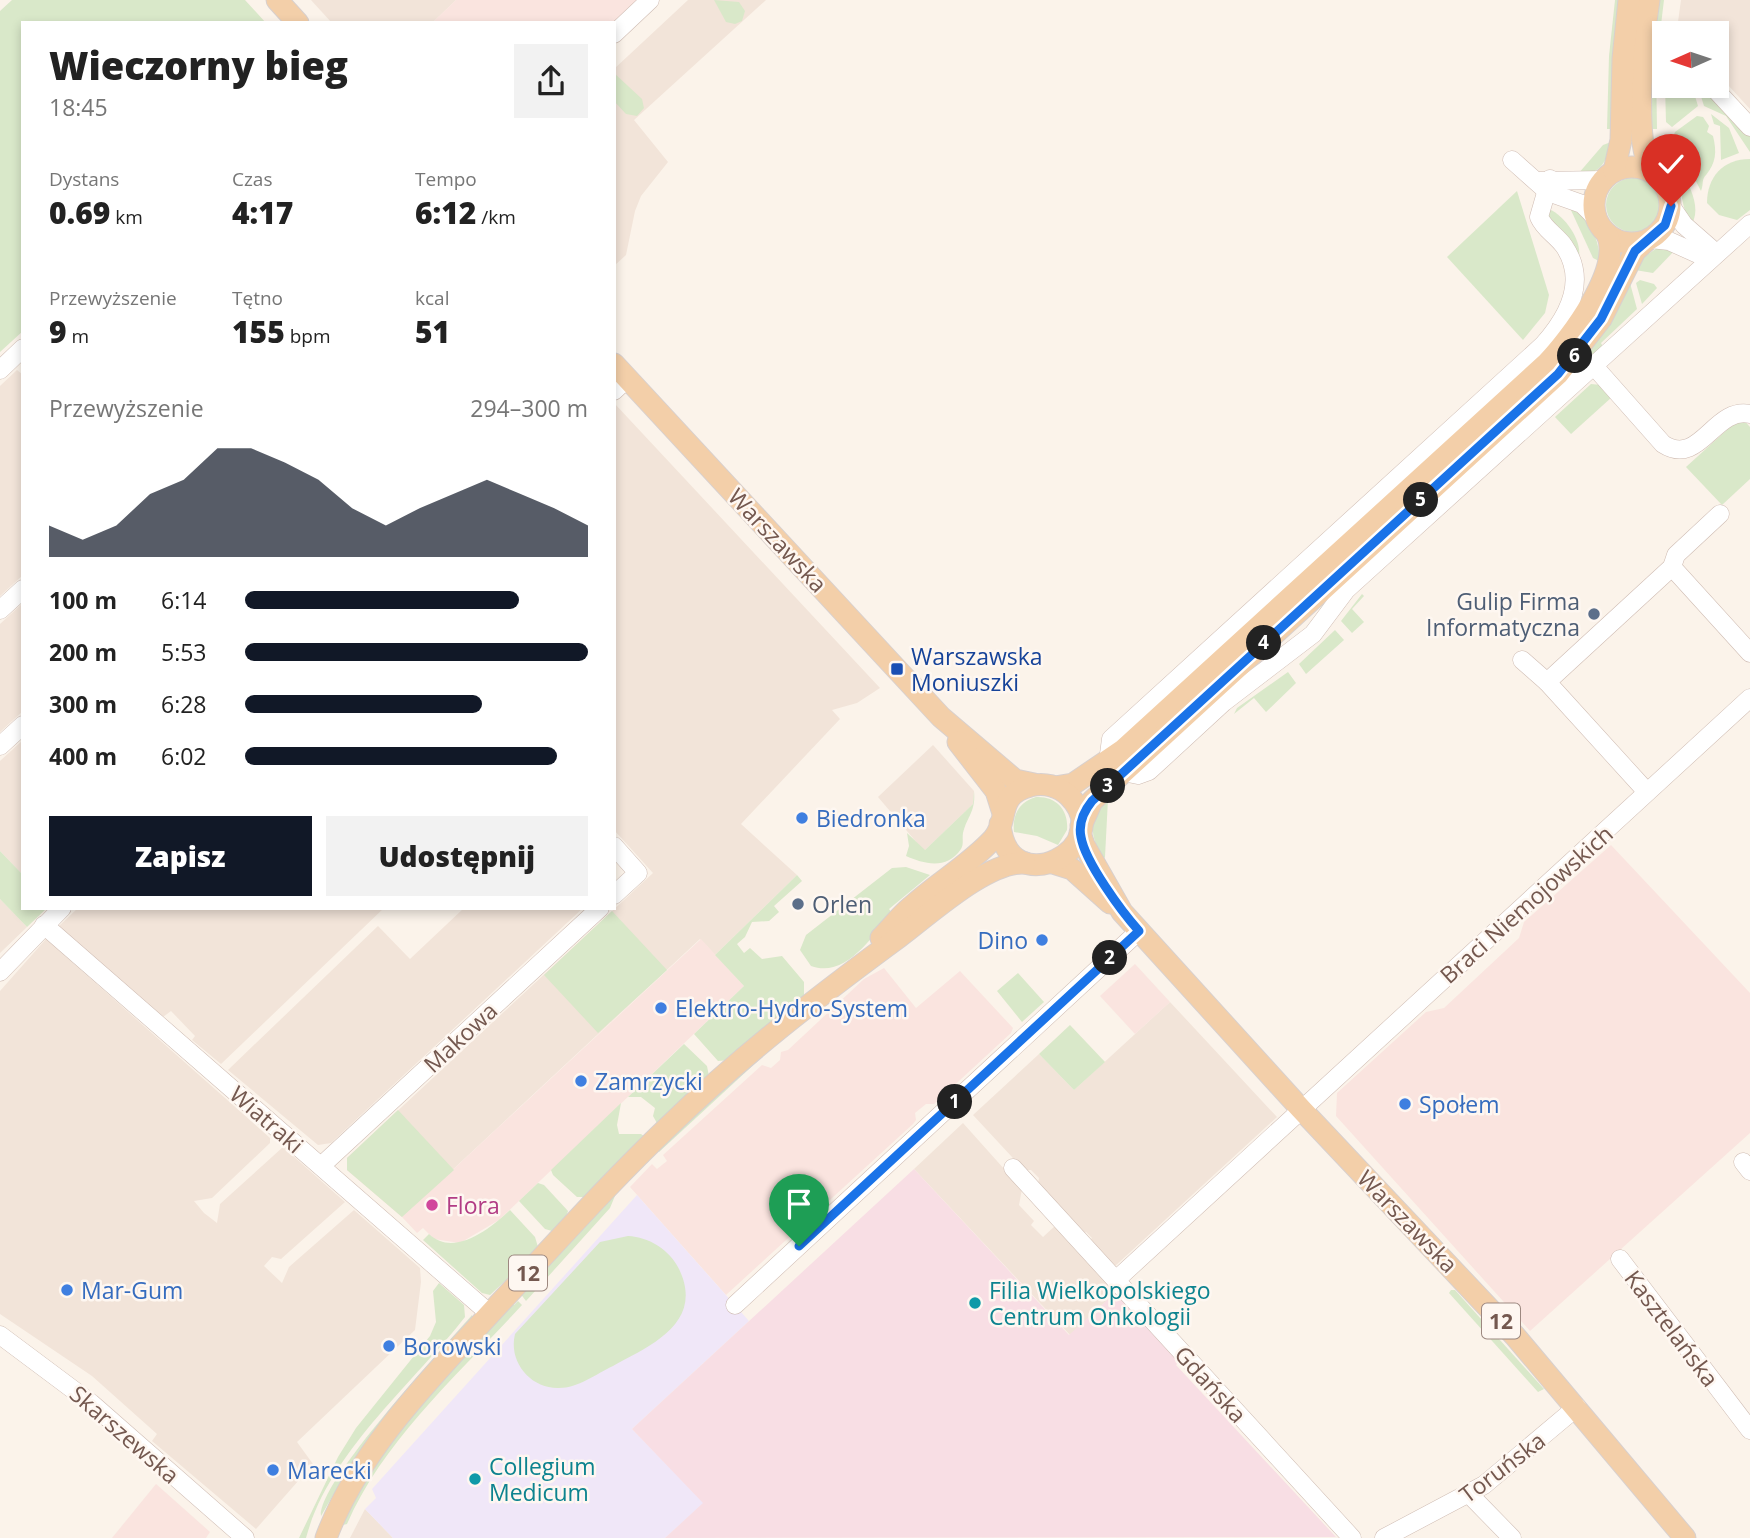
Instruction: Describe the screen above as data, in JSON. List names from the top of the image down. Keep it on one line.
{"streets":{"main road":["Warszawska","12"],"street":["Braci Niemojowskich","Makowa","Wiatraki","Kasztelańska","Gdańska","Skarszewska","Toruńska"]},"crossings":[["Warszawska","Braci Niemojowskich"],["Warszawska","12"],["Warszawska","Toruńska"],["Braci Niemojowskich","Gdańska"],["Makowa","Wiatraki"],["Wiatraki","12"]],"places":{"other":["Gulip Firma Informatyczna","Biedronka","Orlen","Dino","Elektro-Hydro-System","Zamrzycki","Społem","Flora","Mar-Gum","Filia Wielkopolskiego Centrum Onkologii","Borowski","Marecki","Collegium Medicum"],"transit":["Warszawska Moniuszki"]},"north":"left","page":{"heading":["Wieczorny bieg","18:45"],"stats":[["Dystans","0.69 km"],["Czas","4:17"],["Tempo","6:12 /km"],["Przewyższenie","9 m"],["Tętno","155 bpm"],["kcal","51"]],"pins":["6","5","4","3","2","1"],"chart":["Przewyższenie","294–300 m"],"list":[{"name":"100 m","note":"6:14"},{"name":"200 m","note":"5:53"},{"name":"300 m","note":"6:28"},{"name":"400 m","note":"6:02"}],"buttons":["Zapisz","Udostępnij"]}}
